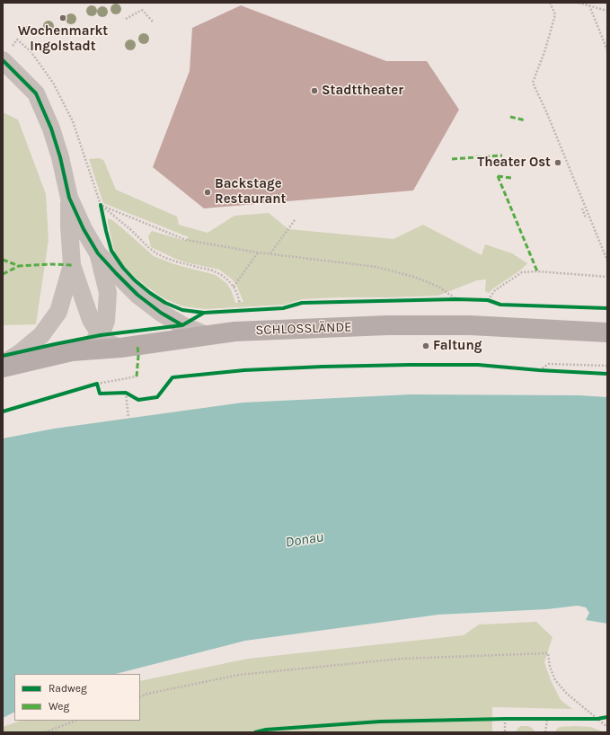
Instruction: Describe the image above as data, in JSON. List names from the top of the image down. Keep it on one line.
{"streets":{"street":["SCHLOSSLÄNDE"]},"water":["Donau"],"places":["Wochenmarkt Ingolstadt","Stadttheater","Theater Ost","Backstage Restaurant","Faltung"],"legend":["Radweg","Weg"]}
